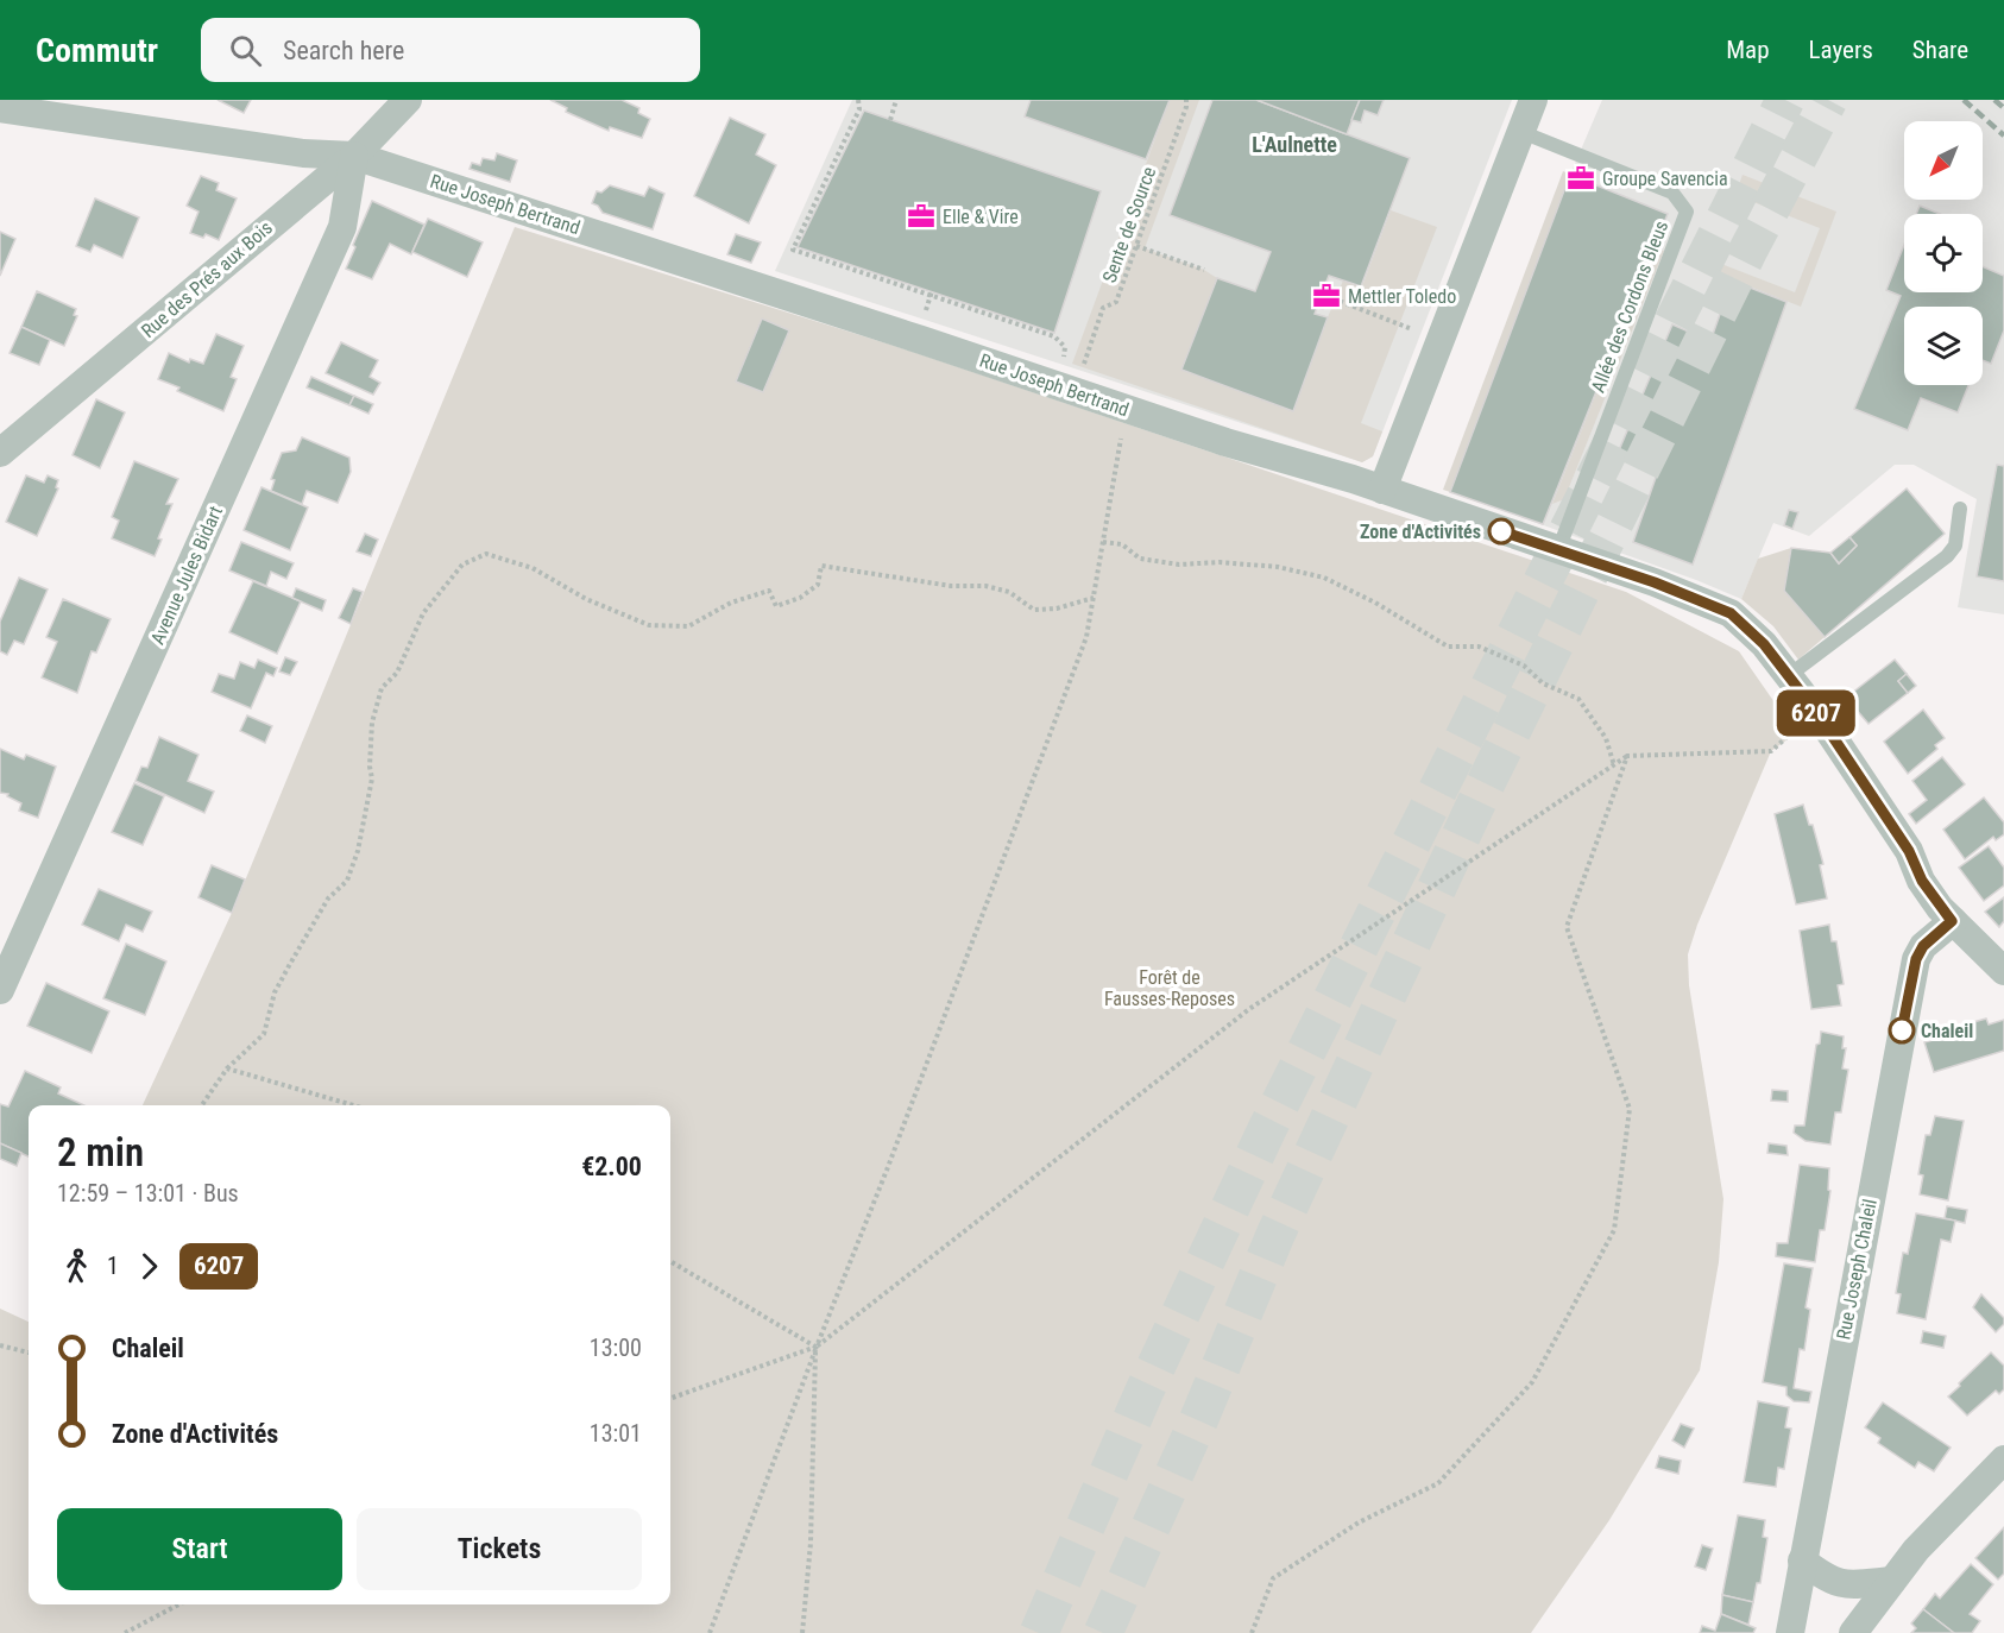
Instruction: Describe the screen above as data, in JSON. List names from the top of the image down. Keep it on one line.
{"streets":{"street":["Rue Joseph Bertrand","Rue des Prés aux Bois","Avenue Jules Bidart","Rue Joseph Chaleil"],"lane":["Allée des Cordons Bleus"],"path":["Sente de Source"]},"crossings":[["Rue Joseph Bertrand","Sente de Source"],["Rue Joseph Bertrand","Rue des Prés aux Bois"],["Rue Joseph Bertrand","Allée des Cordons Bleus"],["Rue Joseph Bertrand","Avenue Jules Bidart"],["Rue Joseph Bertrand","Rue Joseph Chaleil"],["Rue des Prés aux Bois","Avenue Jules Bidart"]],"districts":["L'Aulnette"],"parks":["Forêt de Fausses-Reposes"],"places":{"office":["Groupe Savencia","Elle & Vire","Mettler Toledo"],"other":["Zone d'Activités","Chaleil"]},"lines":["bus line 6207"],"north":"bottom left","page":{"header":"Commutr","search":"Search here","nav":["Map","Layers","Share"],"on_map":"6207","heading":["2 min","12:59 – 13:01 · Bus","€2.00"],"legs":["1","6207"],"list":[{"name":"Chaleil","value":"13:00"},{"name":"Zone d'Activités","value":"13:01"}],"buttons":["Start","Tickets"]}}
